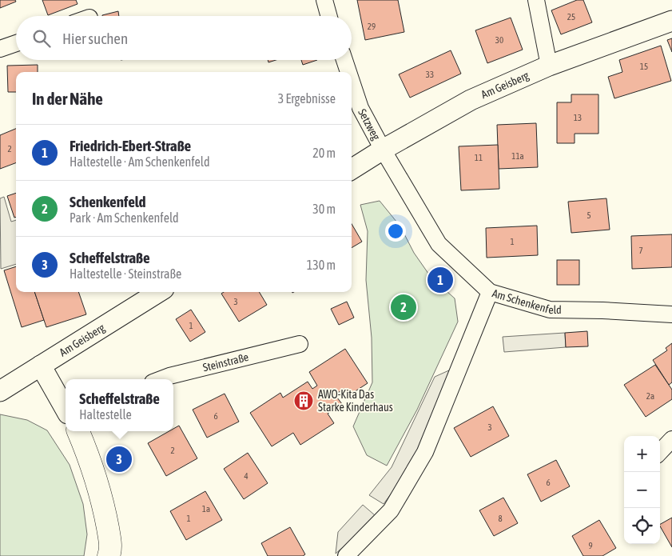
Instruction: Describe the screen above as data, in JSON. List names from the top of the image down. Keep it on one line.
{"streets":{"street":["Am Geisberg","Setzweg","Am Schenkenfeld","Steinstraße"]},"crossings":[["Am Geisberg","Setzweg"],["Am Geisberg","Am Schenkenfeld"],["Setzweg","Am Schenkenfeld"]],"places":{"building":["AWO-Kita Das Starke Kinderhaus"]},"house_numbers":["25","29","30","15","33","13","2","11a","11","5","1","7","3","1","2a","6","3","2","4","6","1a","1","8","9"],"page":{"search":"Hier suchen","heading":["In der Nähe","3 Ergebnisse"],"list":[{"mark":"1","name":"Friedrich-Ebert-Straße","note":"Haltestelle · Am Schenkenfeld","value":"20 m"},{"mark":"2","name":"Schenkenfeld","note":"Park · Am Schenkenfeld","value":"30 m"},{"mark":"3","name":"Scheffelstraße","note":"Haltestelle · Steinstraße","value":"130 m"}],"pins":["1","2","3"],"popup":["Scheffelstraße","Haltestelle"],"map_buttons":["+","−"]}}
